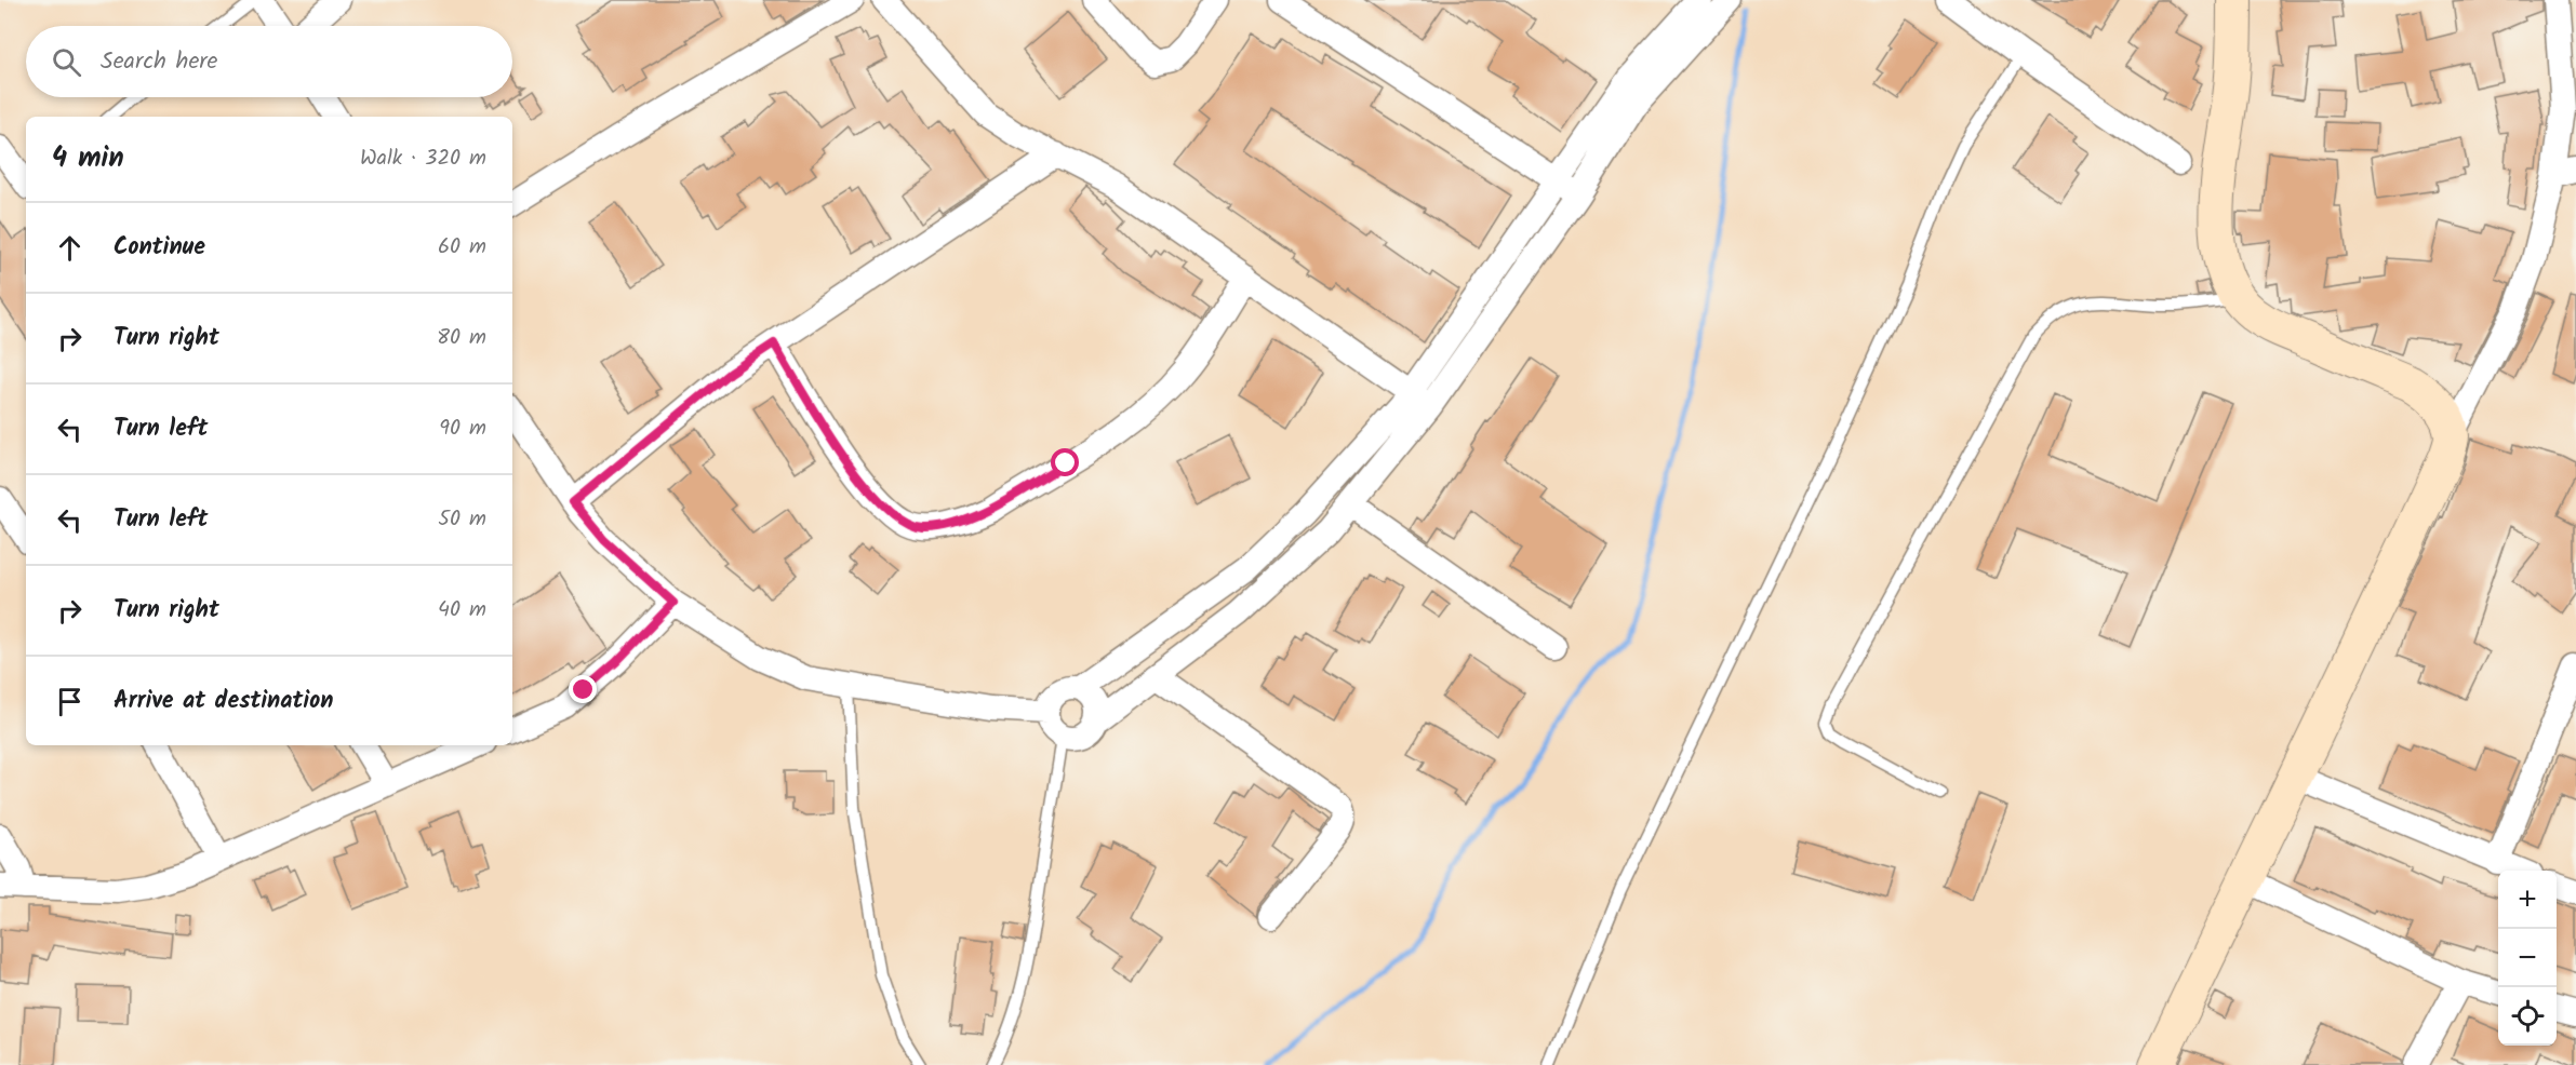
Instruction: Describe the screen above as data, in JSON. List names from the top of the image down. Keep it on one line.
{"page":{"search":"Search here","heading":["4 min","Walk · 320 m"],"list":[["Continue","60 m"],["Turn right","80 m"],["Turn left","90 m"],["Turn left","50 m"],["Turn right","40 m"],"Arrive at destination"],"map_buttons":["+","−"]}}
